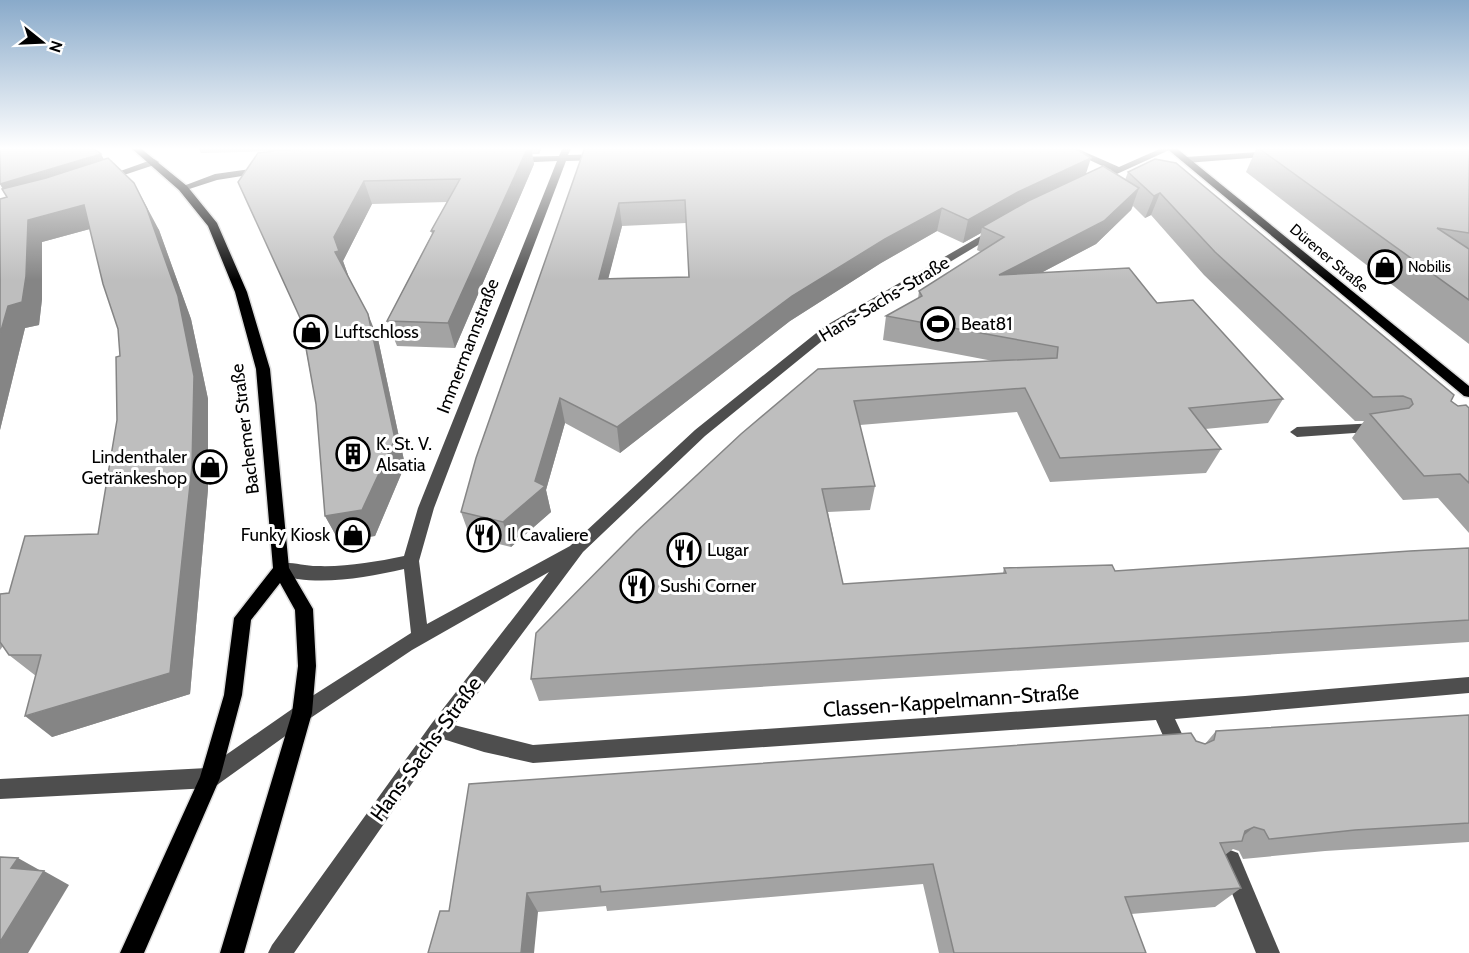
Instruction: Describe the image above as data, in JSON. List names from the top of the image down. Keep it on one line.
{"streets":{"main road":["Dürener Straße","Bachemer Straße"],"street":["Hans-Sachs-Straße","Immermannstraße","Classen-Kappelmann-Straße"]},"crossings":[["Hans-Sachs-Straße","Immermannstraße"],["Hans-Sachs-Straße","Bachemer Straße"],["Hans-Sachs-Straße","Classen-Kappelmann-Straße"]],"places":{"shop":["Nobilis","Luftschloss","Lindenthaler Getränkeshop","Funky Kiosk"],"sports":["Beat81"],"building":["K. St. V. Alsatia"],"restaurant":["Il Cavaliere","Lugar","Sushi Corner"]},"north":"right"}
